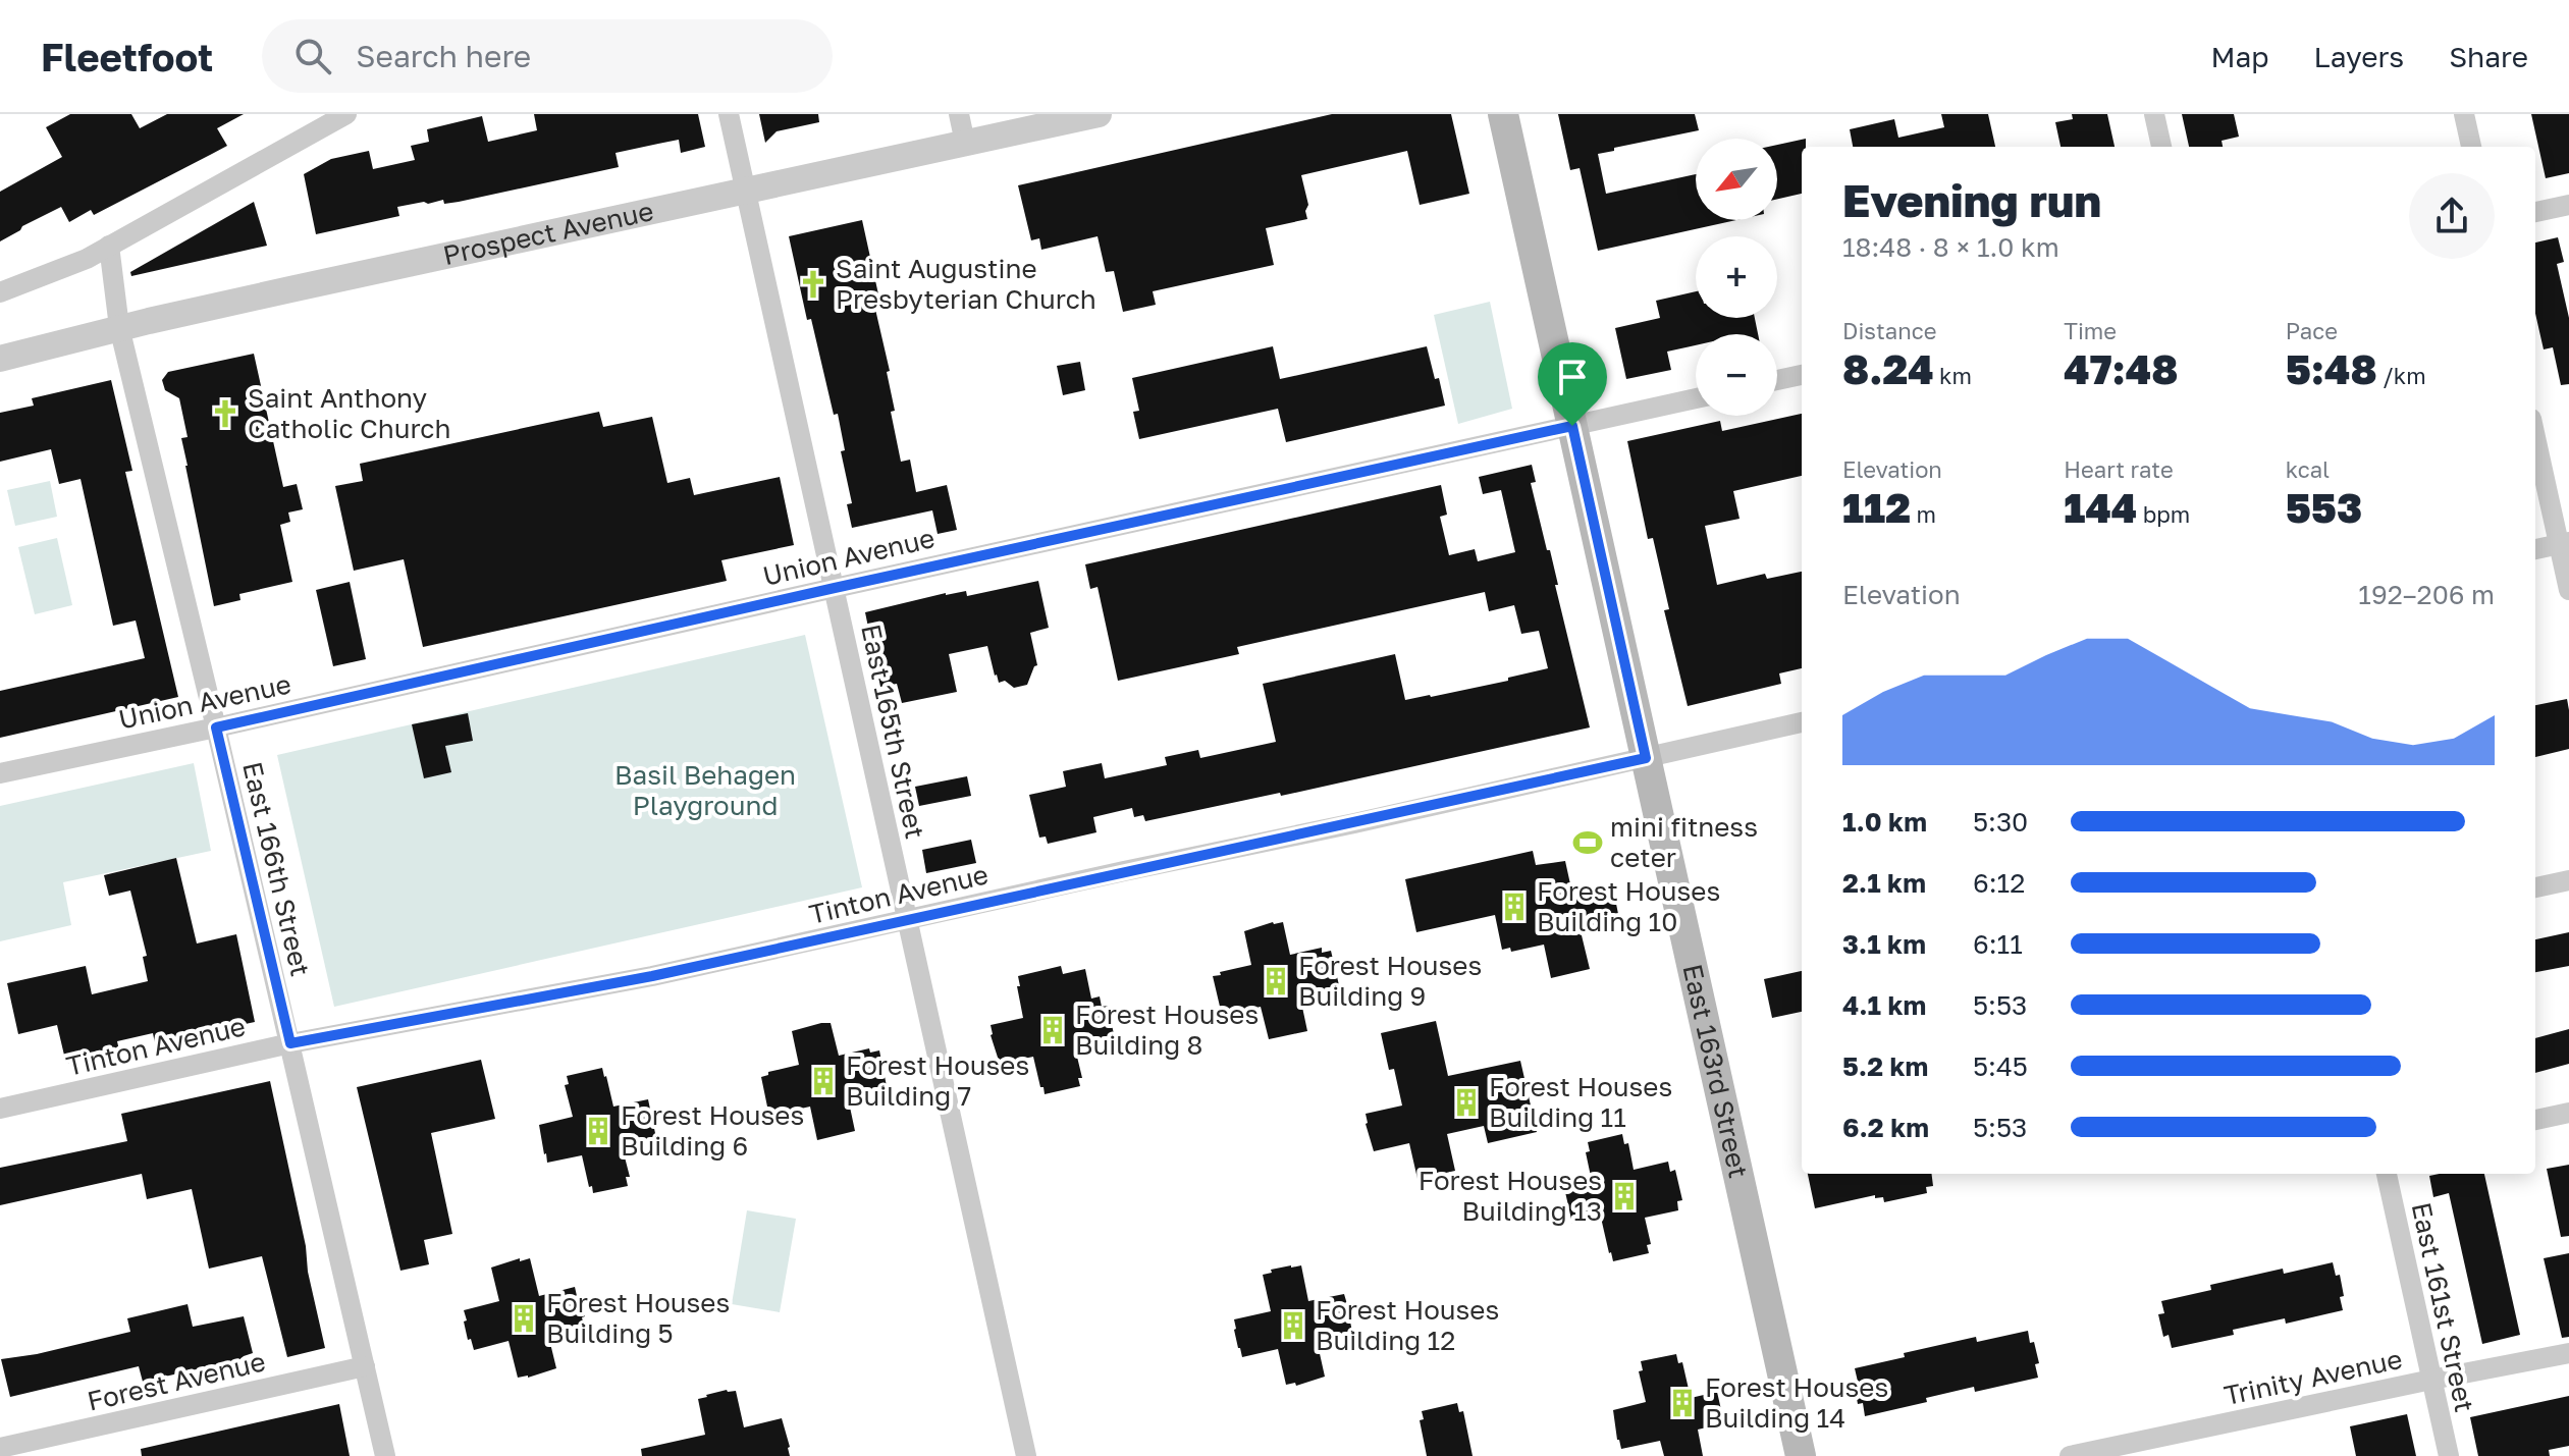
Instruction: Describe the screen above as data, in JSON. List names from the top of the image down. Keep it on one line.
{"streets":{"main road":["East 163rd Street"],"street":["Prospect Avenue","Union Avenue","East 165th Street","East 166th Street","Tinton Avenue","East 161st Street","Trinity Avenue","Forest Avenue"]},"crossings":[["Prospect Avenue","East 165th Street"],["Prospect Avenue","East 166th Street"],["Union Avenue","East 165th Street"],["Union Avenue","East 166th Street"],["Union Avenue","East 163rd Street"],["East 165th Street","Tinton Avenue"],["East 166th Street","Tinton Avenue"],["East 166th Street","Forest Avenue"],["Tinton Avenue","East 163rd Street"],["East 161st Street","Trinity Avenue"]],"parks":["Basil Behagen Playground"],"places":{"church":["Saint Augustine Presbyterian Church","Saint Anthony Catholic Church"],"sports":["mini fitness ceter"],"building":["Forest Houses Building 10","Forest Houses Building 9","Forest Houses Building 8","Forest Houses Building 7","Forest Houses Building 11","Forest Houses Building 6","Forest Houses Building 13","Forest Houses Building 5","Forest Houses Building 12","Forest Houses Building 14"]},"north":"bottom left","page":{"header":"Fleetfoot","search":"Search here","nav":["Map","Layers","Share"],"map_buttons":["+","−"],"heading":["Evening run","18:48 · 8 × 1.0 km"],"stats":[["Distance","8.24 km"],["Time","47:48"],["Pace","5:48 /km"],["Elevation","112 m"],["Heart rate","144 bpm"],["kcal","553"]],"chart":["Elevation","192–206 m"],"list":[{"name":"1.0 km","note":"5:30"},{"name":"2.1 km","note":"6:12"},{"name":"3.1 km","note":"6:11"},{"name":"4.1 km","note":"5:53"},{"name":"5.2 km","note":"5:45"},{"name":"6.2 km","note":"5:53"}]}}
